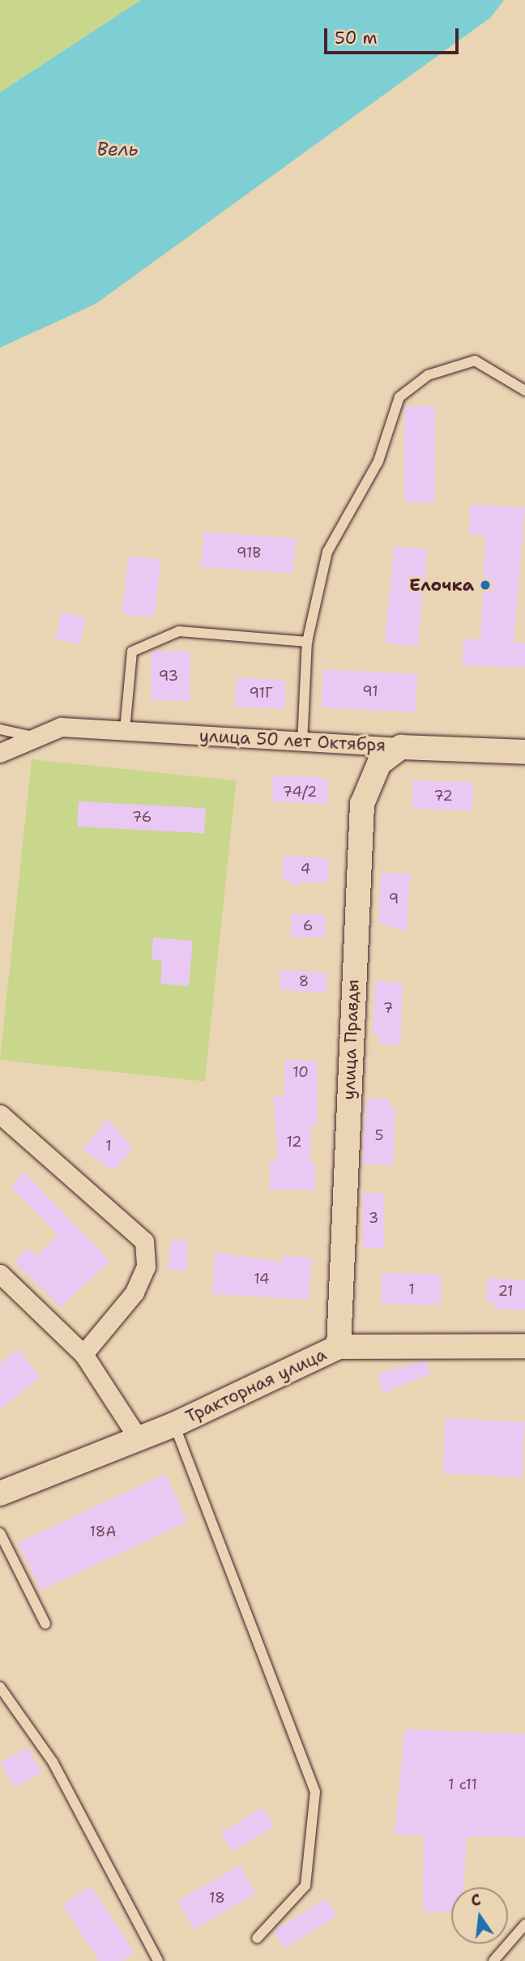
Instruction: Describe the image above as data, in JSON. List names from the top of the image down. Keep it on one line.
{"streets":{"street":["улица 50 лет Октября","улица Правды","Тракторная улица"]},"crossings":[["улица 50 лет Октября","улица Правды"],["улица Правды","Тракторная улица"]],"water":["Вель"],"places":["Елочка"],"house_numbers":["91В","93","91","91Г","74/2","72","76","4","9","6","8","7","10","5","12","1","3","14","1","21","18А","1 с11","18"],"scale_bar":"50 m","north":"top"}
